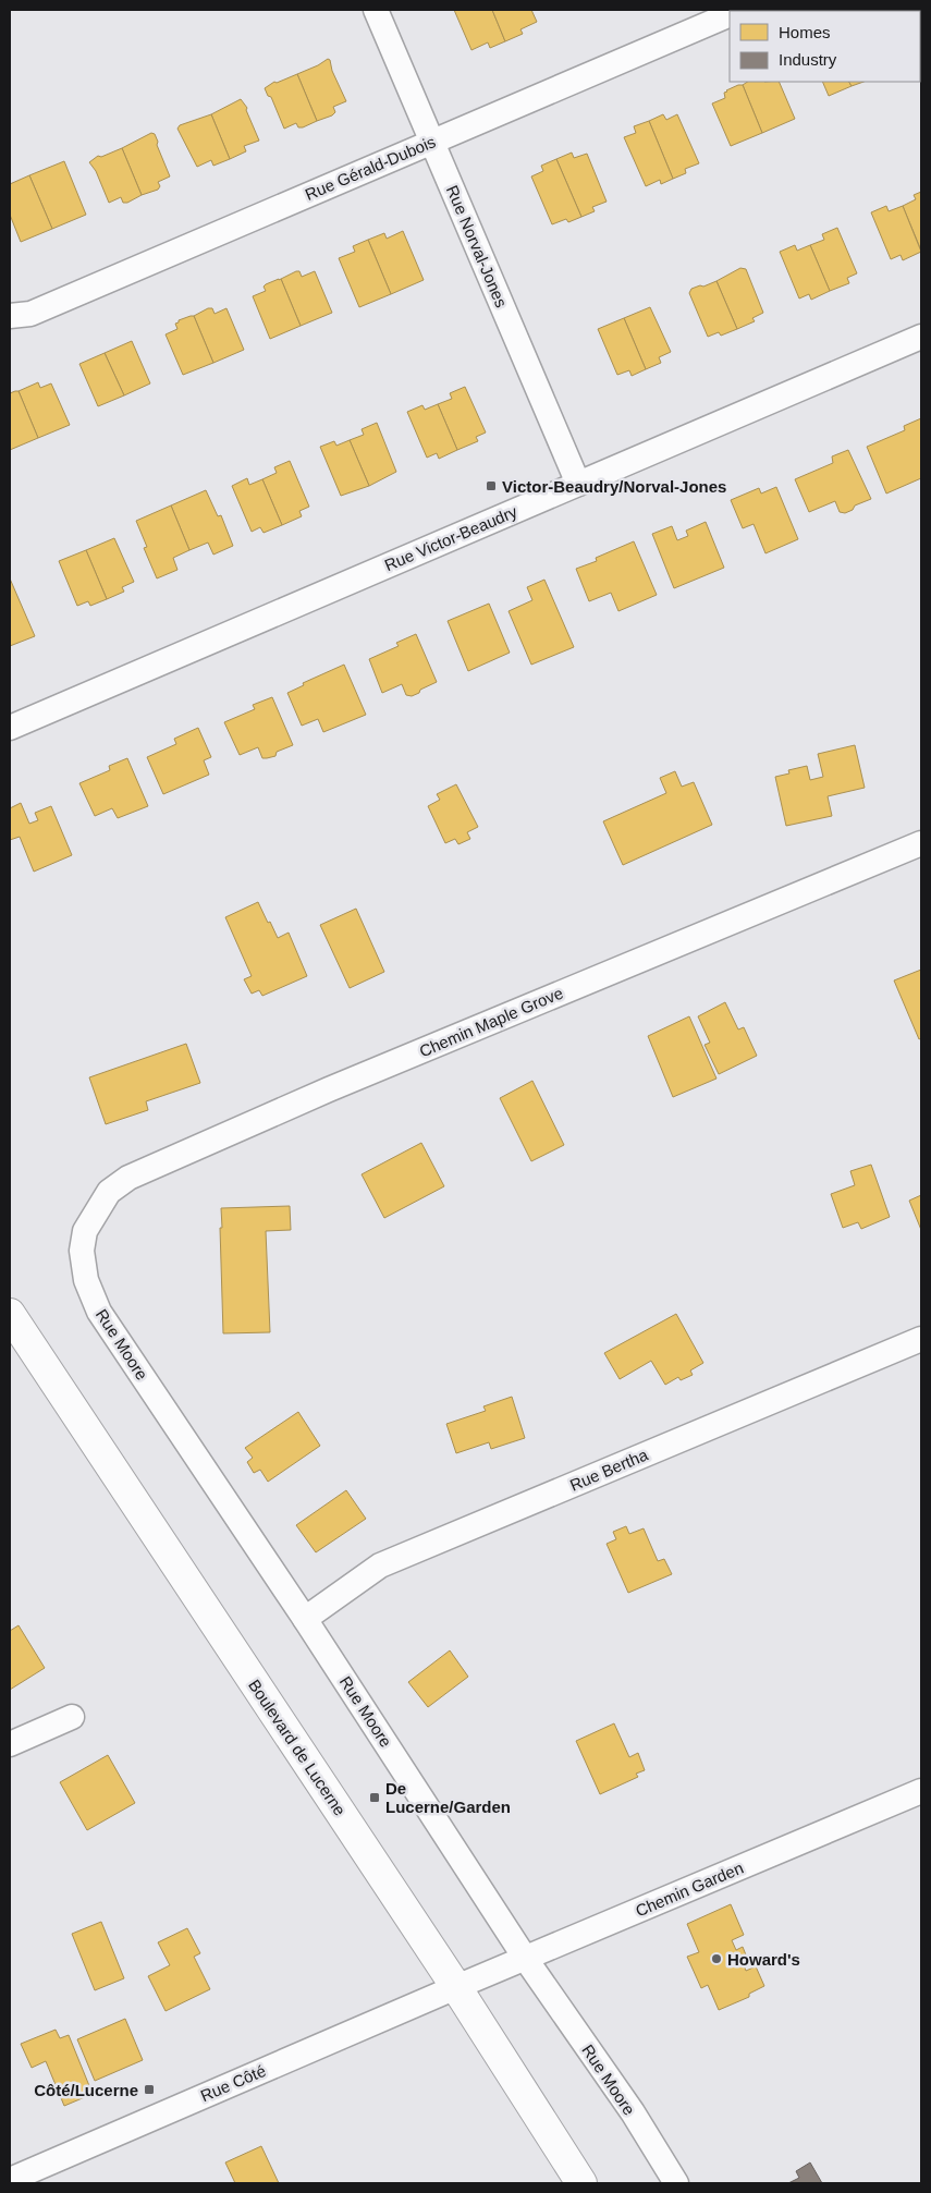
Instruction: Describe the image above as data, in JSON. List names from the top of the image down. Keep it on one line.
{"streets":{"main road":["Boulevard de Lucerne"],"street":["Rue Gérald-Dubois","Rue Norval-Jones","Rue Victor-Beaudry","Chemin Maple Grove","Rue Moore","Rue Bertha","Chemin Garden","Rue Côté"]},"crossings":[["Rue Gérald-Dubois","Rue Norval-Jones"],["Rue Norval-Jones","Rue Victor-Beaudry"],["Chemin Maple Grove","Rue Moore"],["Rue Moore","Rue Bertha"],["Rue Moore","Chemin Garden"],["Boulevard de Lucerne","Chemin Garden"],["Boulevard de Lucerne","Rue Côté"],["Chemin Garden","Rue Côté"]],"places":{"transit":["Victor-Beaudry/Norval-Jones","De Lucerne/Garden","Côté/Lucerne"],"other":["Howard's"]},"legend":["Homes","Industry"]}
